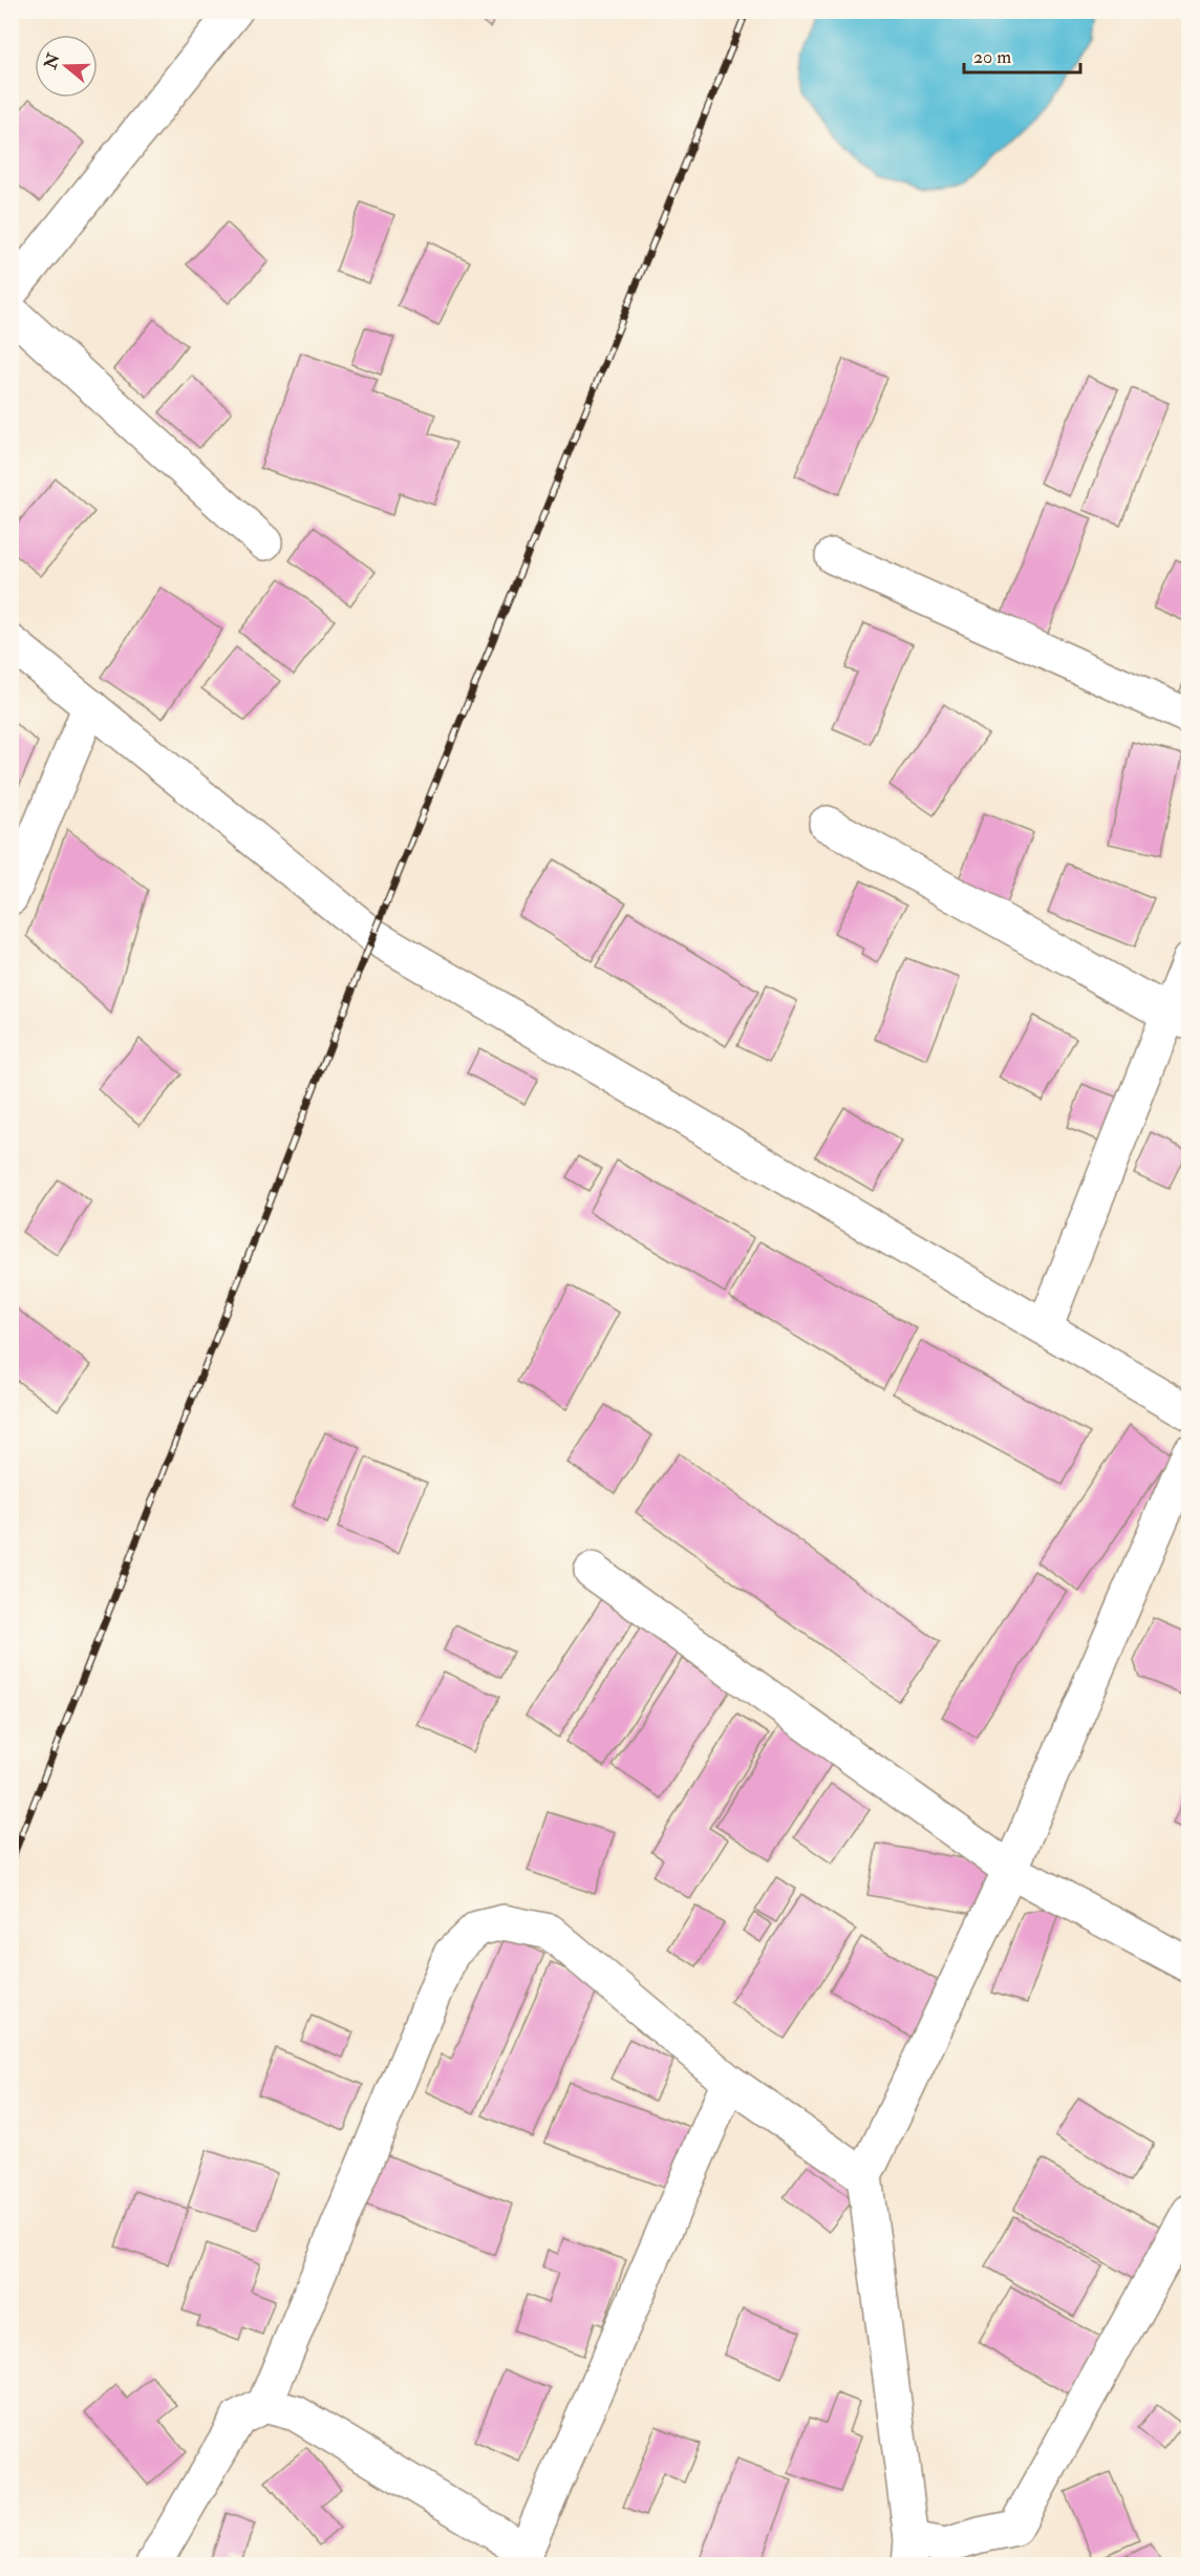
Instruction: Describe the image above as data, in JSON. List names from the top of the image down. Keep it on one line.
{"scale_bar":"20 m","north":"left"}
